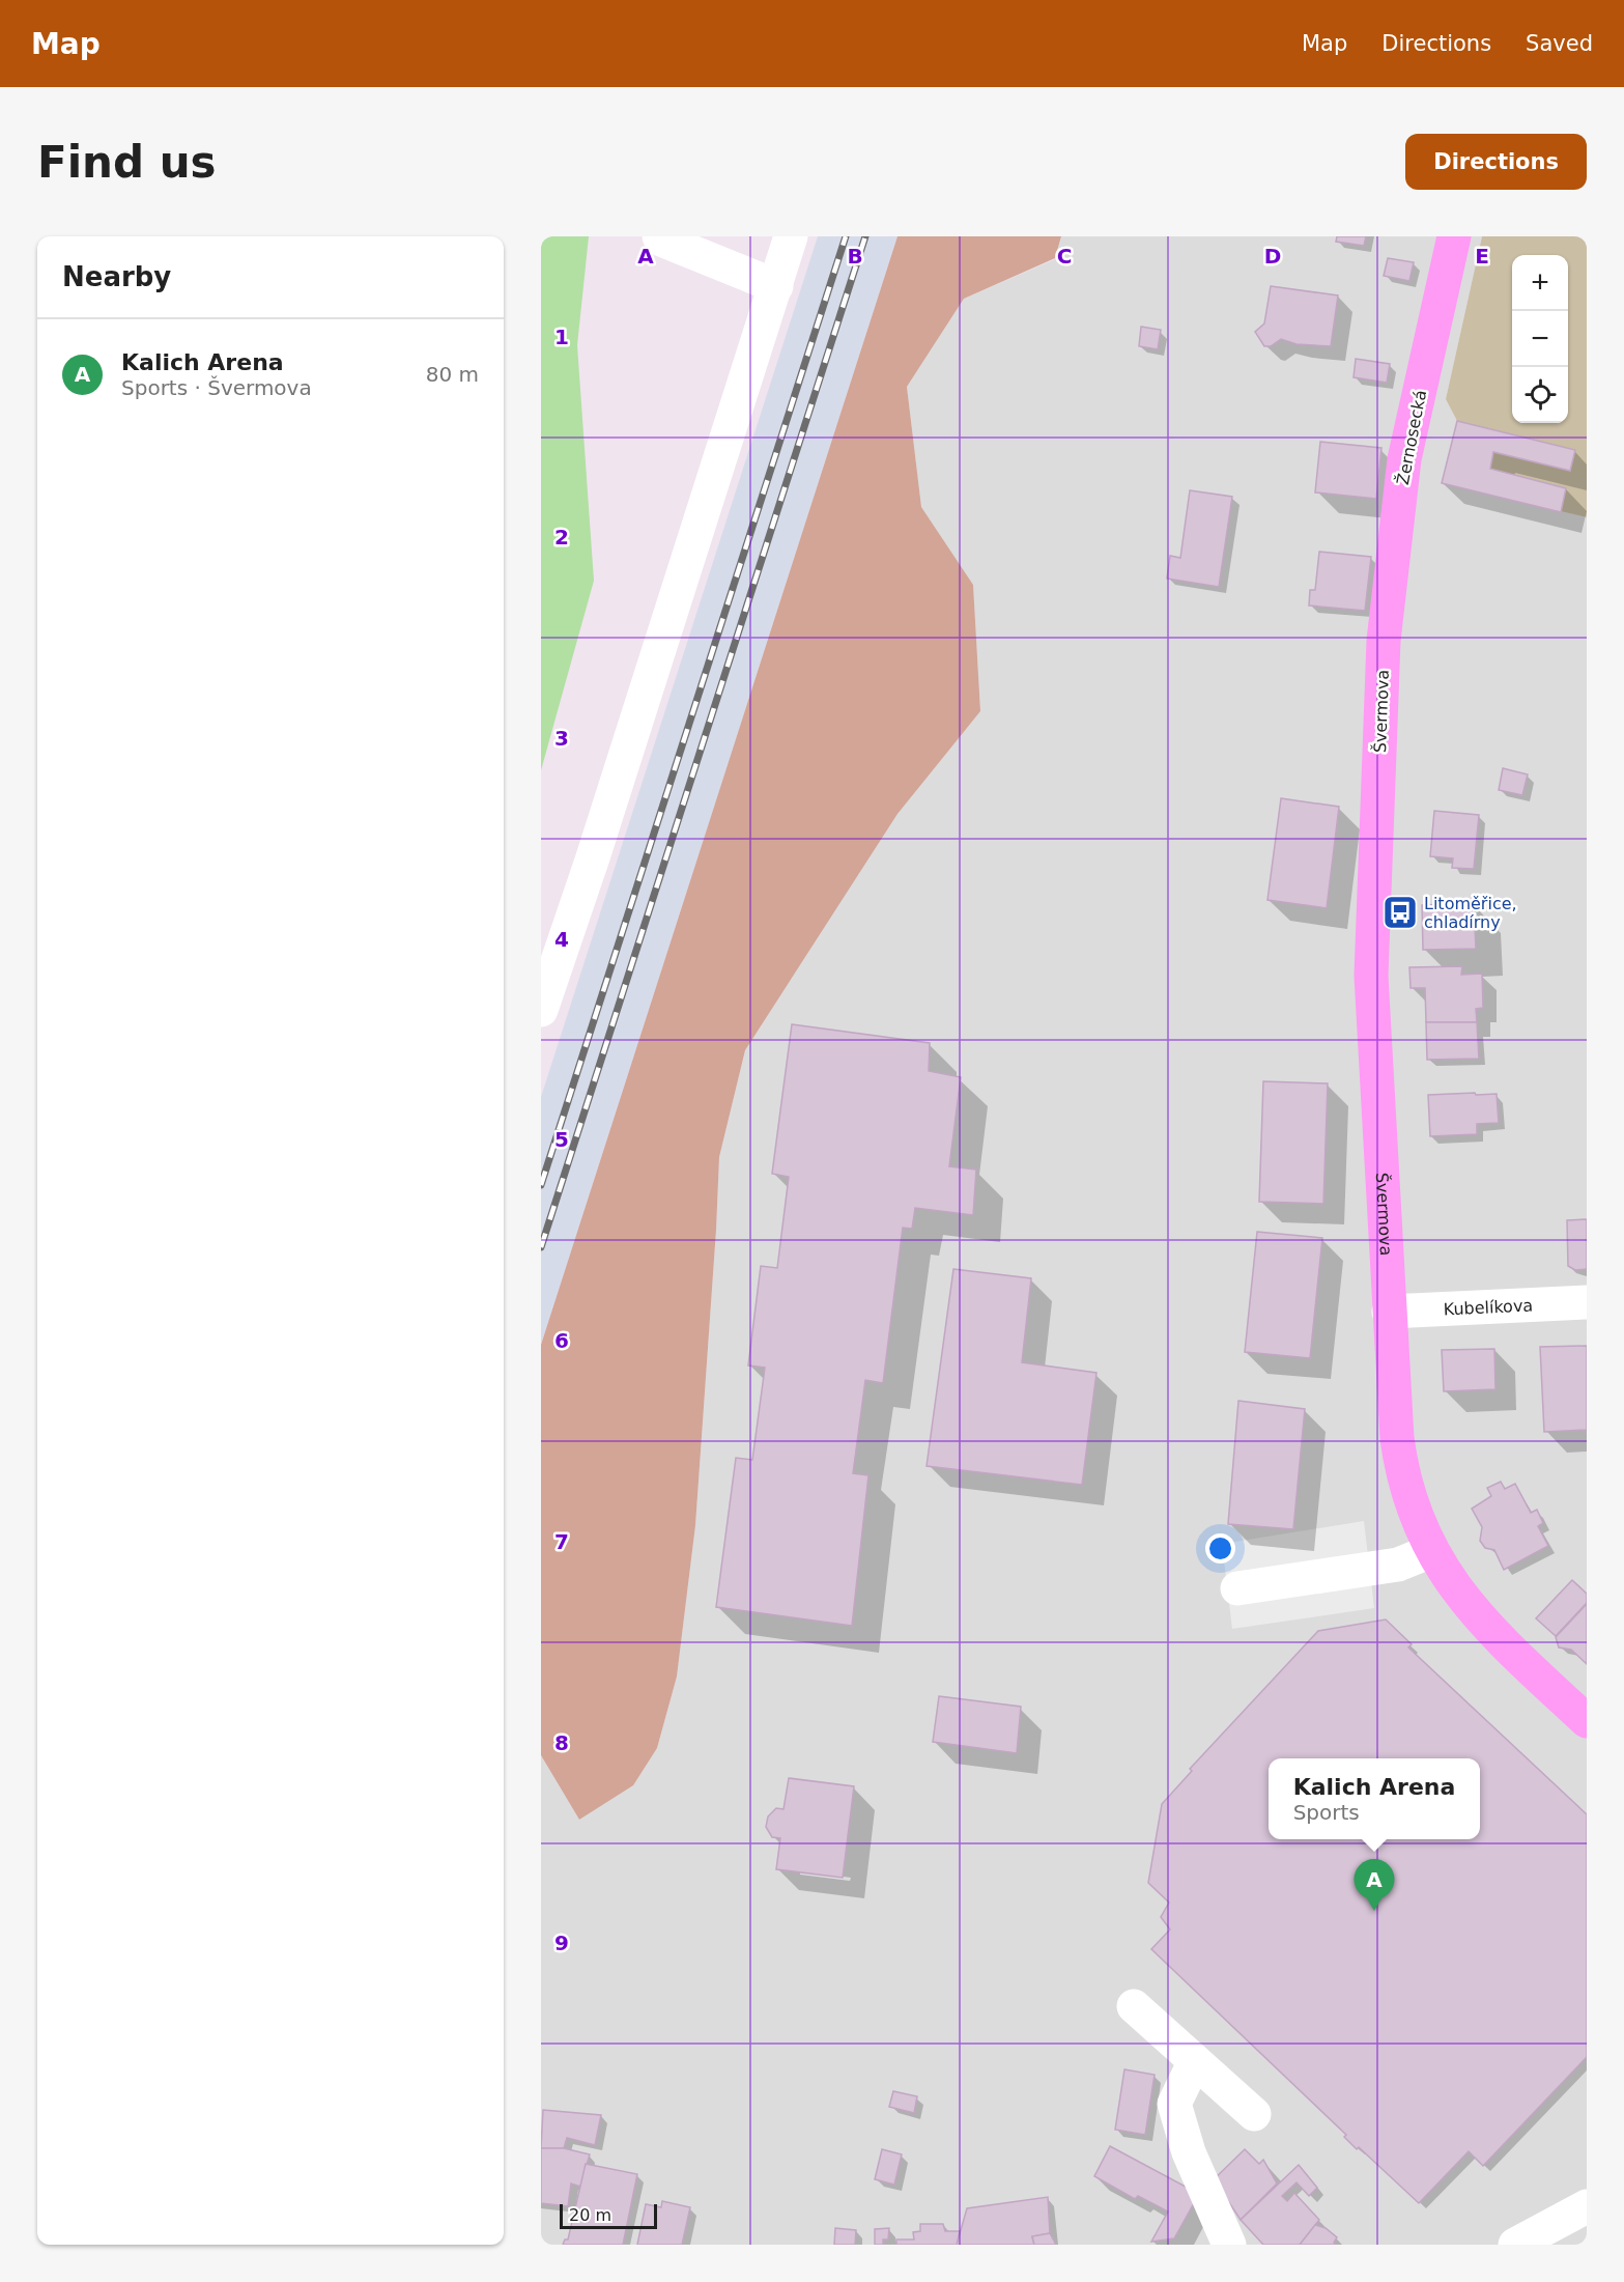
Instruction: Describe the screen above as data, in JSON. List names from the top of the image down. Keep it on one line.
{"streets":{"main road":["Žernosecká","Švermova"],"street":["Kubelíkova"]},"crossings":[["Žernosecká","Švermova"],["Švermova","Kubelíkova"]],"places":{"bus stop":["Litoměřice, chladírny"]},"scale_bar":"20 m","page":{"header":"Map","nav":["Map","Directions","Saved"],"buttons":"Directions","title":"Find us","heading":"Nearby","map_buttons":["+","−"],"list":[{"mark":"A","name":"Kalich Arena","note":"Sports · Švermova","value":"80 m"}],"popup":["Kalich Arena","Sports"],"pins":"A","scale":"20 m"},"grid":{"columns":["A","B","C","D","E"],"rows":["1","2","3","4","5","6","7","8","9"]}}
